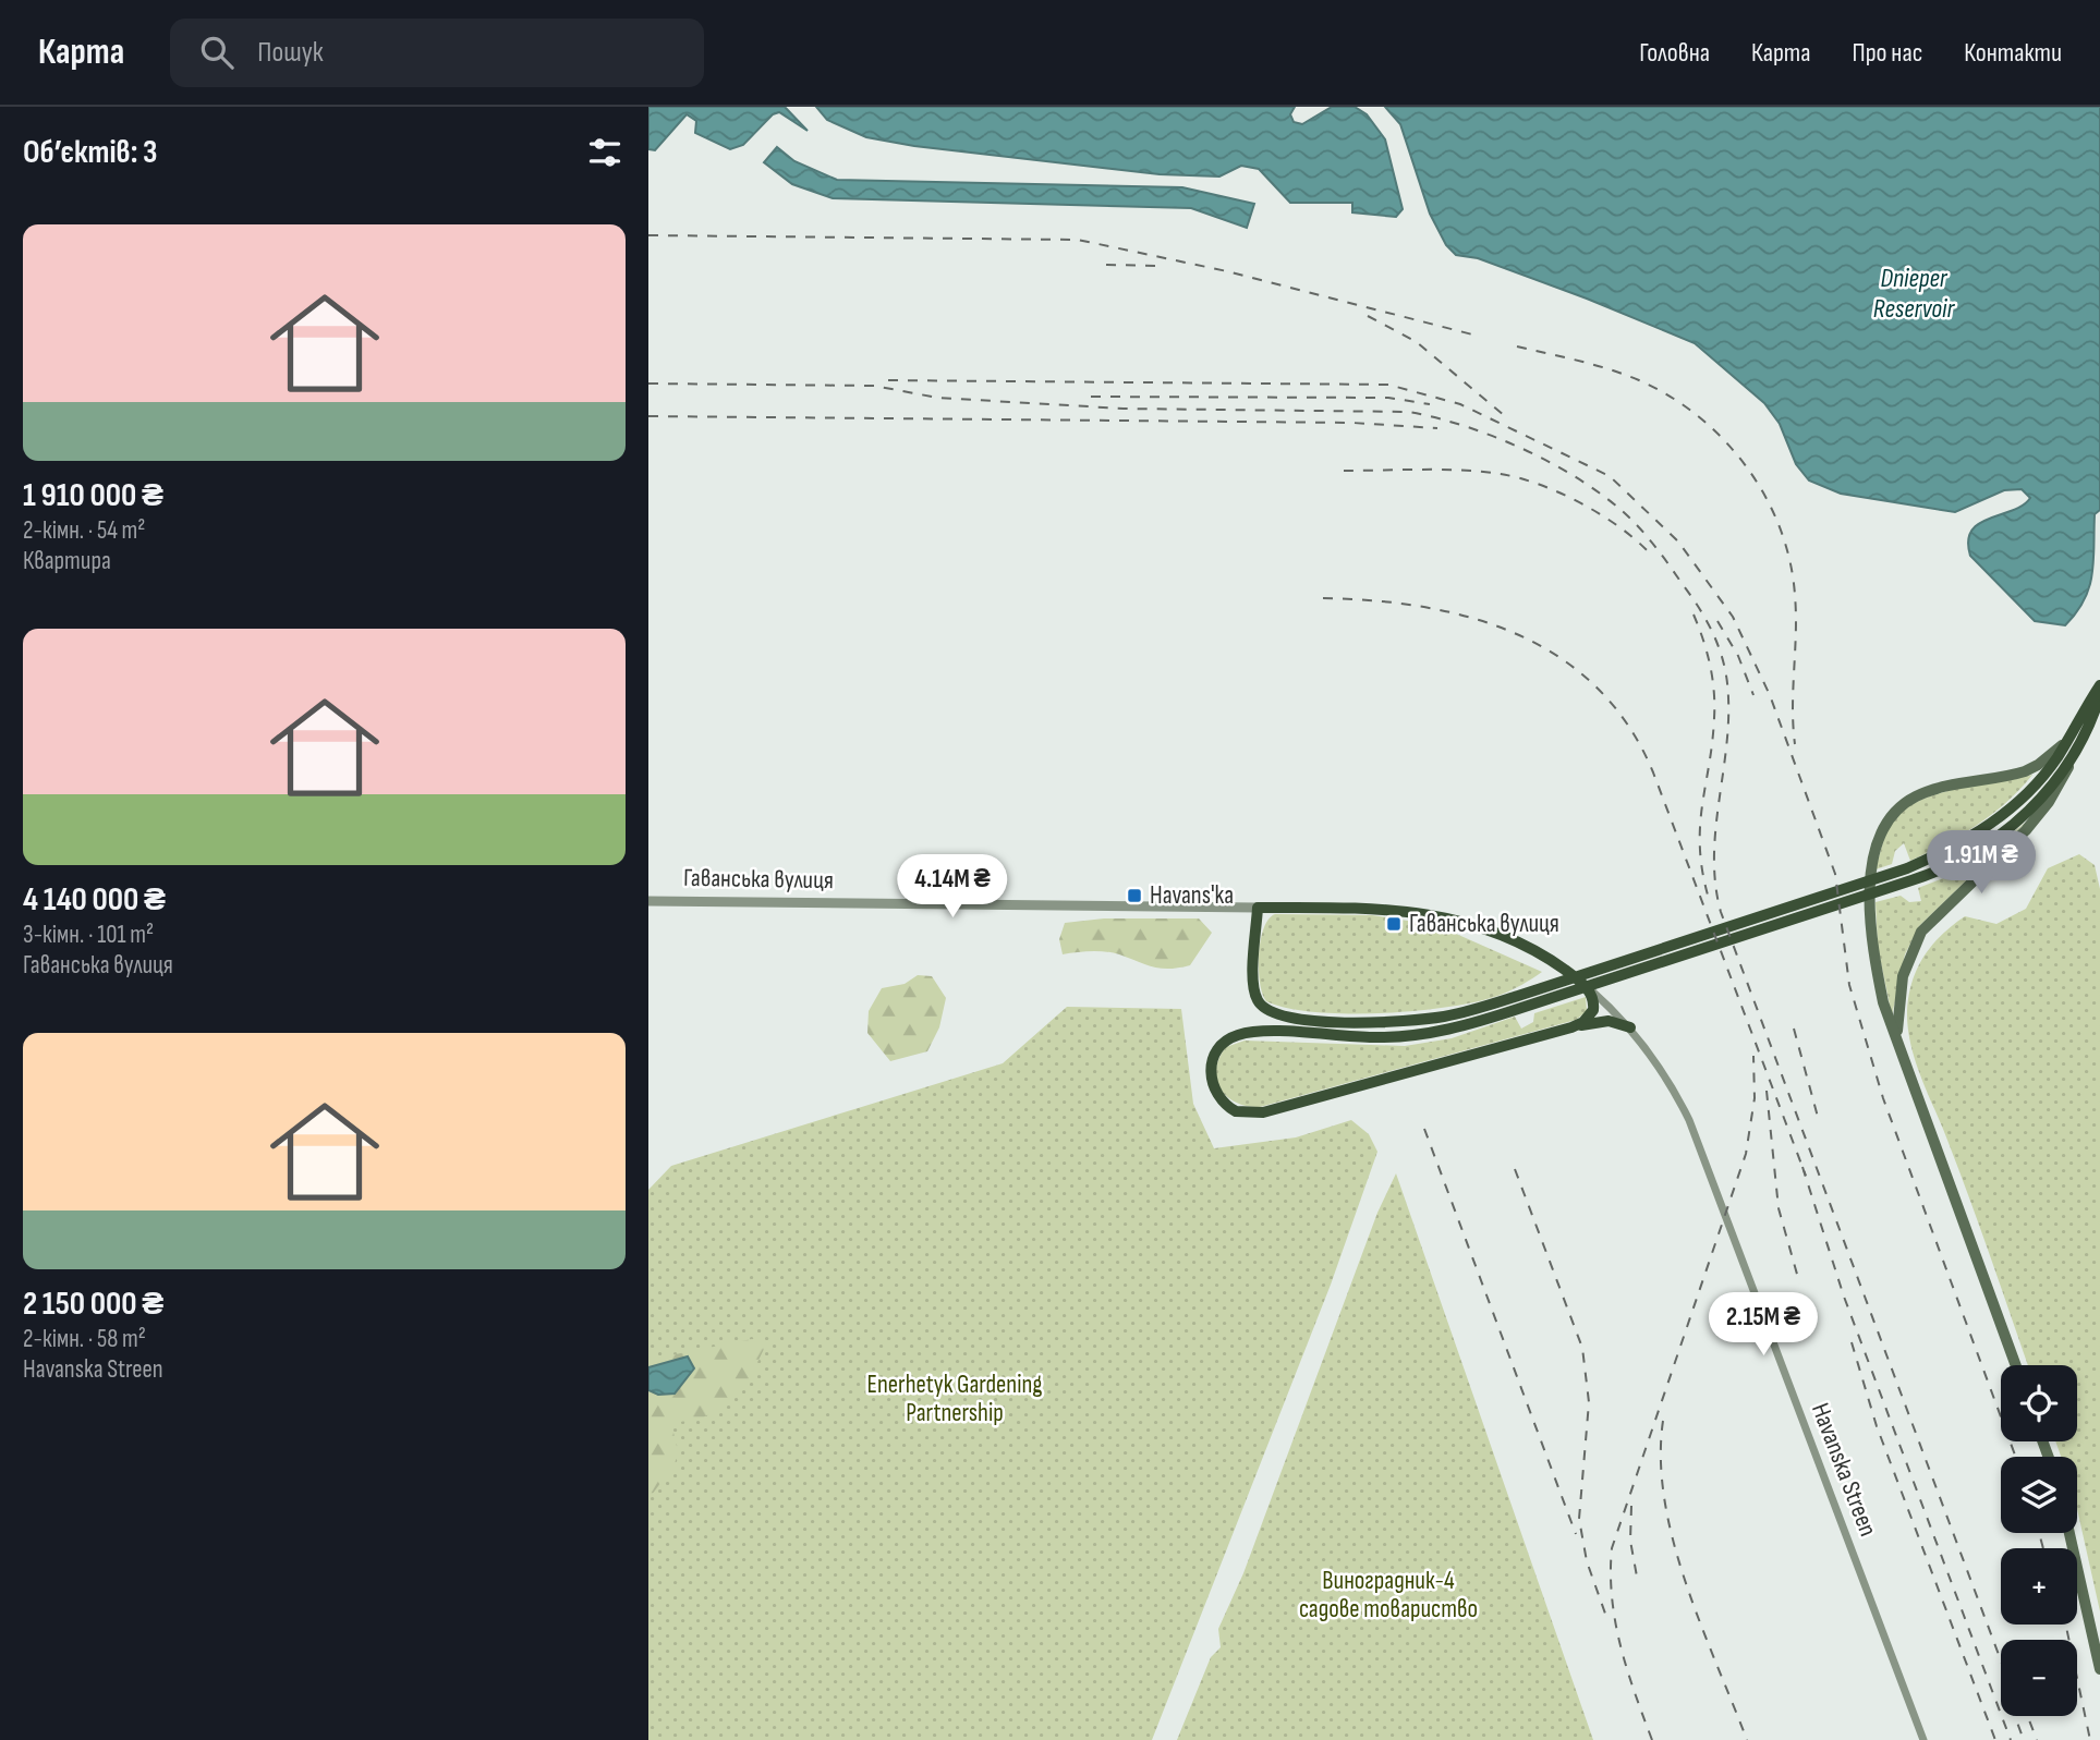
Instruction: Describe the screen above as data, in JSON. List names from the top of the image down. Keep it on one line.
{"streets":{"main road":["Гаванська вулиця"],"street":["Havanska Streen"]},"crossings":[["Гаванська вулиця","Havanska Streen"]],"water":["Dnieper Reservoir"],"parks":["Enerhetyk Gardening Partnership","Виноградник-4 садове товариство"],"places":{"transit":["Havans'ka","Гаванська вулиця"]},"page":{"header":"Карта","search":"Пошук","nav":["Головна","Карта","Про нас","Контакти"],"heading":"Об’єктів: 3","list":[{"name":"1 910 000 ₴","note":"2-кімн. · 54 m² · Квартира"},{"name":"4 140 000 ₴","note":"3-кімн. · 101 m² · Гаванська вулиця"},{"name":"2 150 000 ₴","note":"2-кімн. · 58 m² · Havanska Streen"}],"price":["1.91M ₴","4.14M ₴","2.15M ₴"],"map_buttons":["+","−"]}}
